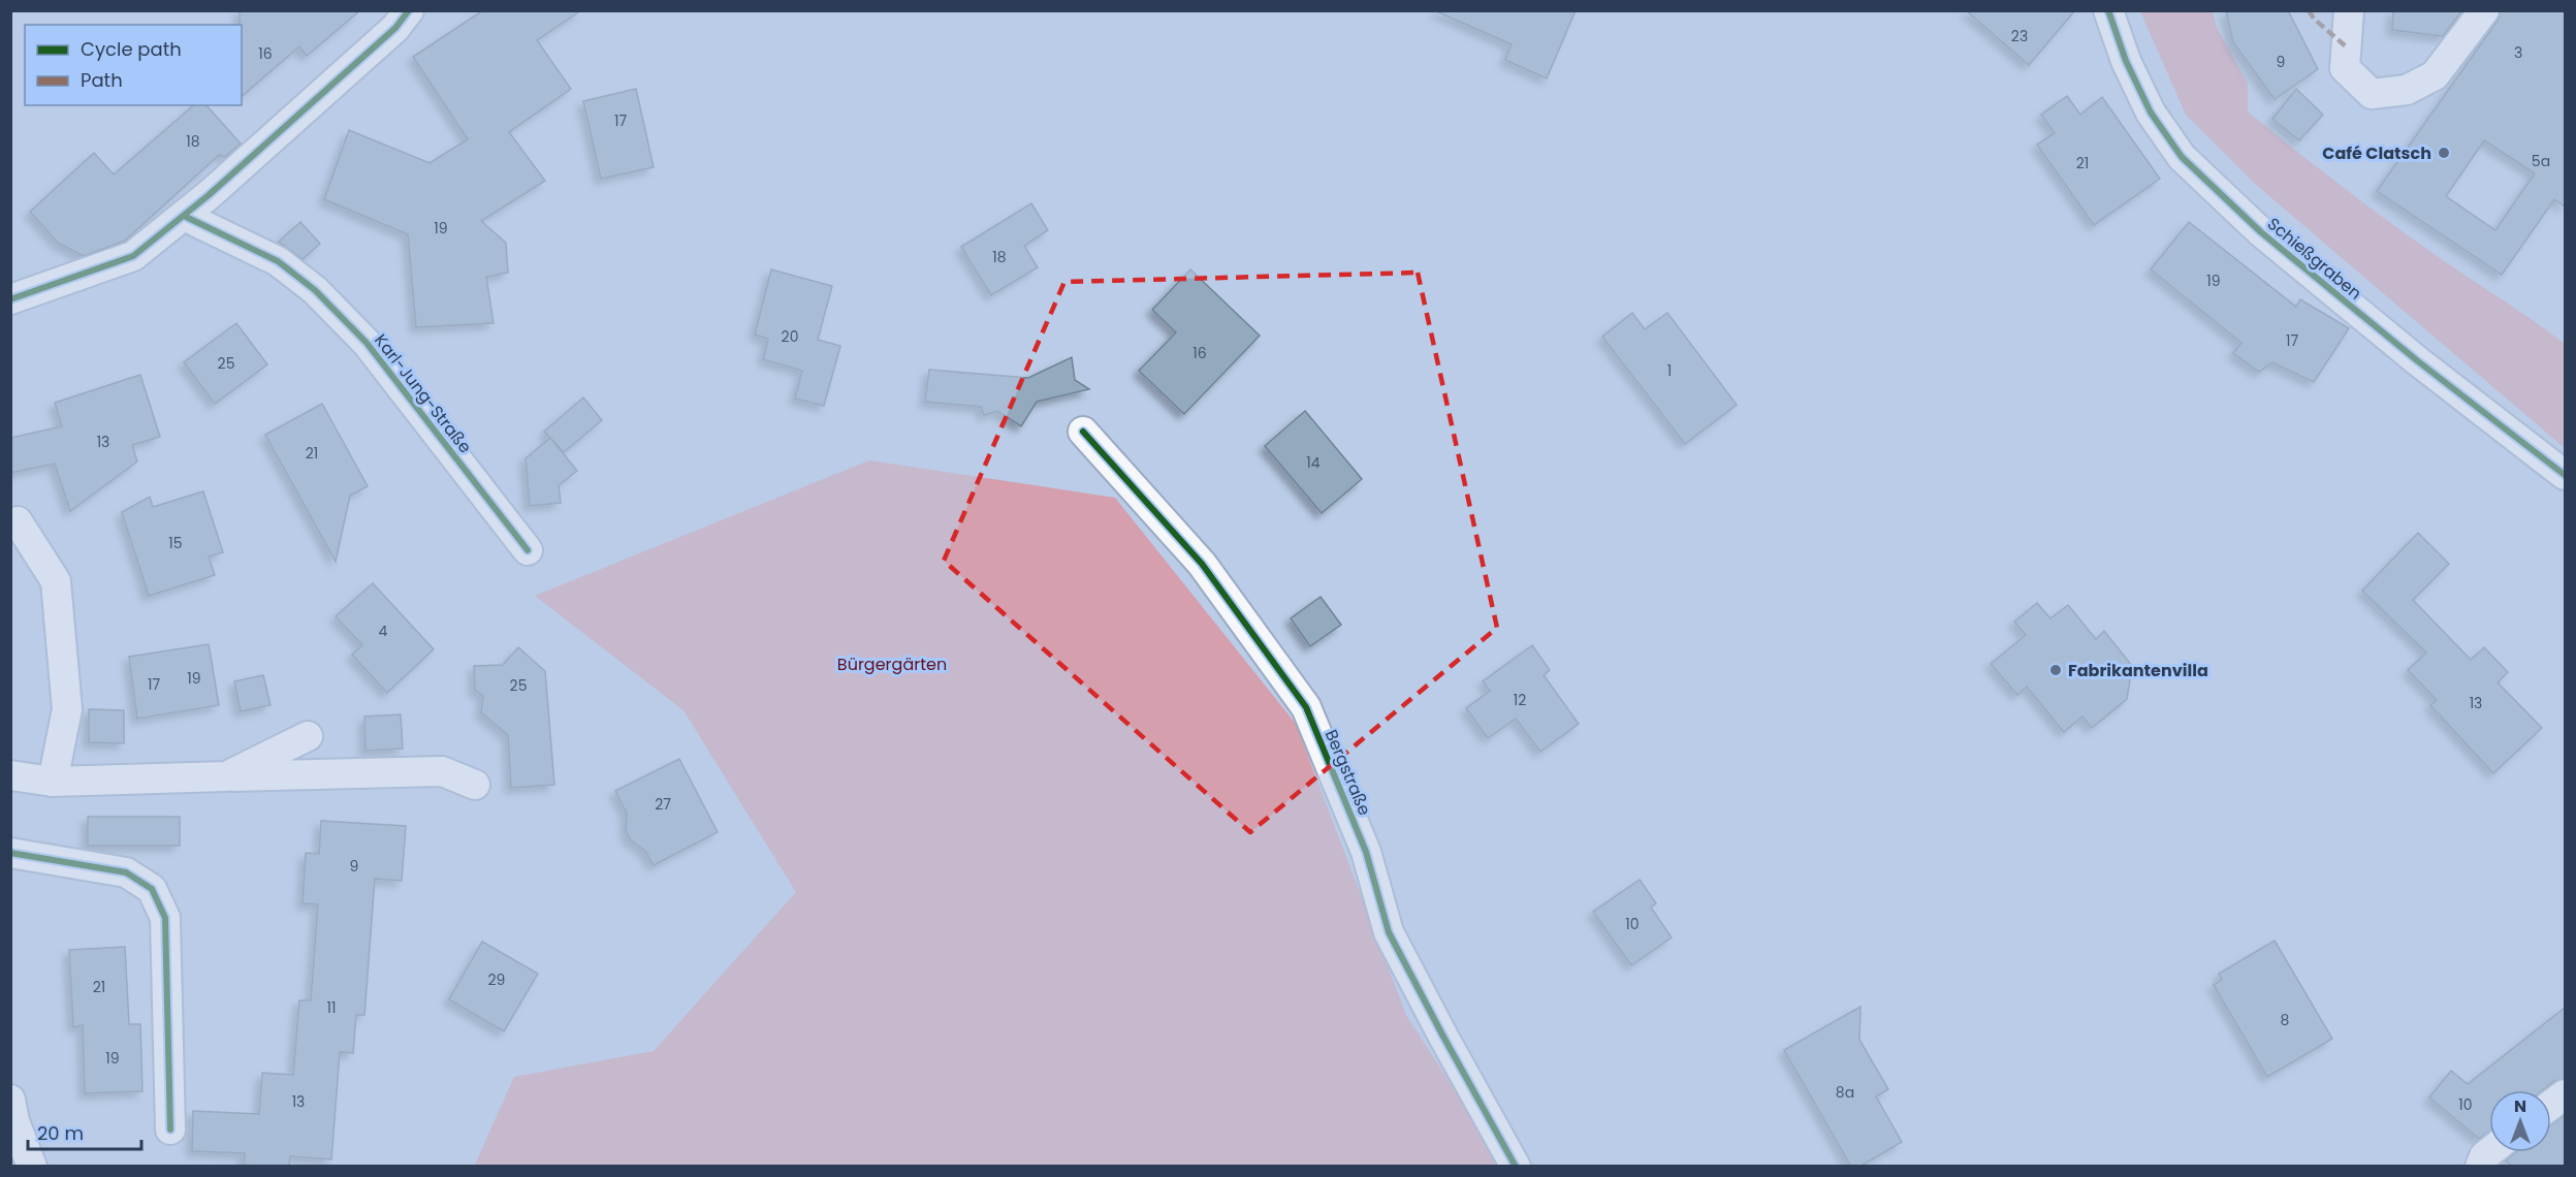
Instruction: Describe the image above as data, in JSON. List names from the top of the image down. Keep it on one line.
{"streets":{"street":["Schießgraben","Karl-Jung-Straße","Bergstraße"]},"parks":["Bürgergärten"],"places":["Café Clatsch","Fabrikantenvilla"],"house_numbers":["23","3","16","9","17","18","5a","21","19","18","19","20","17","16","25","1","13","21","14","15","4","19","17","25","12","13","27","9","10","29","21","11","8","19","8a","13","10"],"legend":["Cycle path","Path"],"scale_bar":"20 m","north":"top"}
